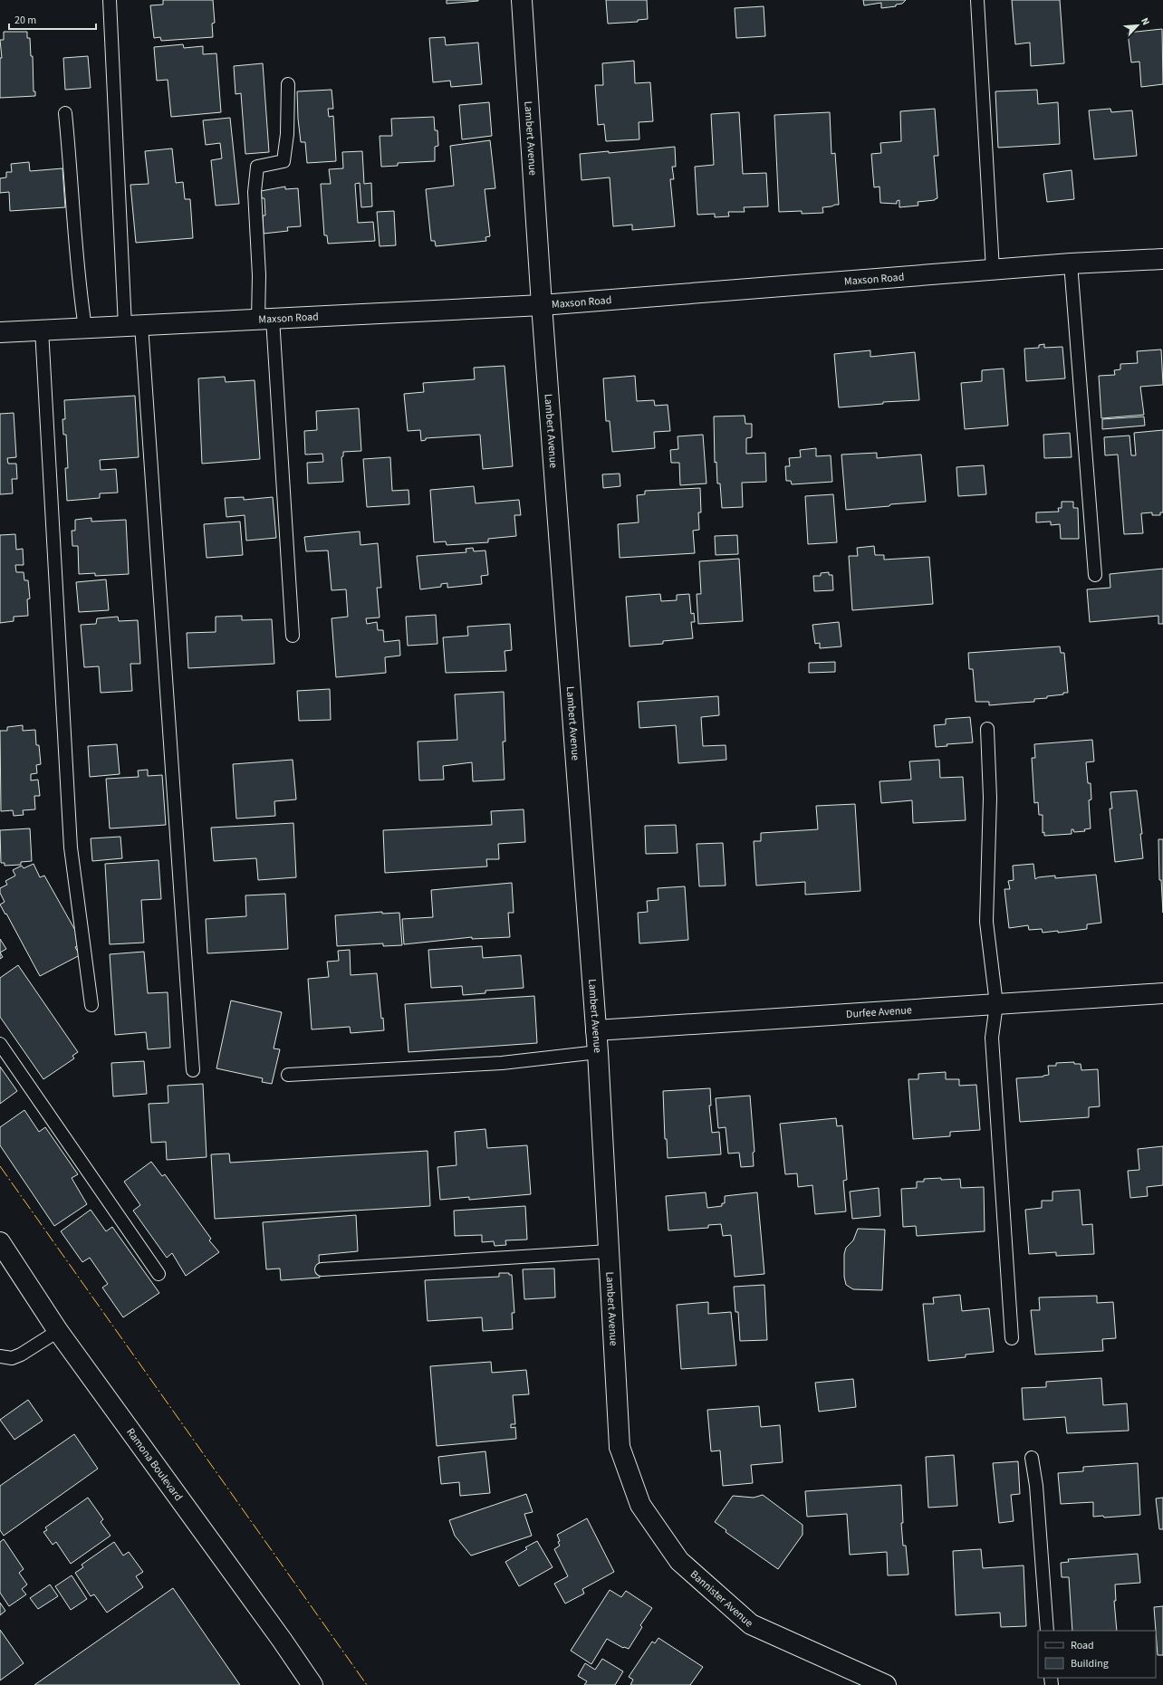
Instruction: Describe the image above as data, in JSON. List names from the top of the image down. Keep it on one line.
{"streets":{"street":["Lambert Avenue","Maxson Road","Durfee Avenue","Ramona Boulevard","Bannister Avenue"]},"crossings":[["Lambert Avenue","Maxson Road"],["Lambert Avenue","Durfee Avenue"],["Lambert Avenue","Bannister Avenue"]],"legend":["Road","Building"],"scale_bar":"20 m","north":"top right"}
